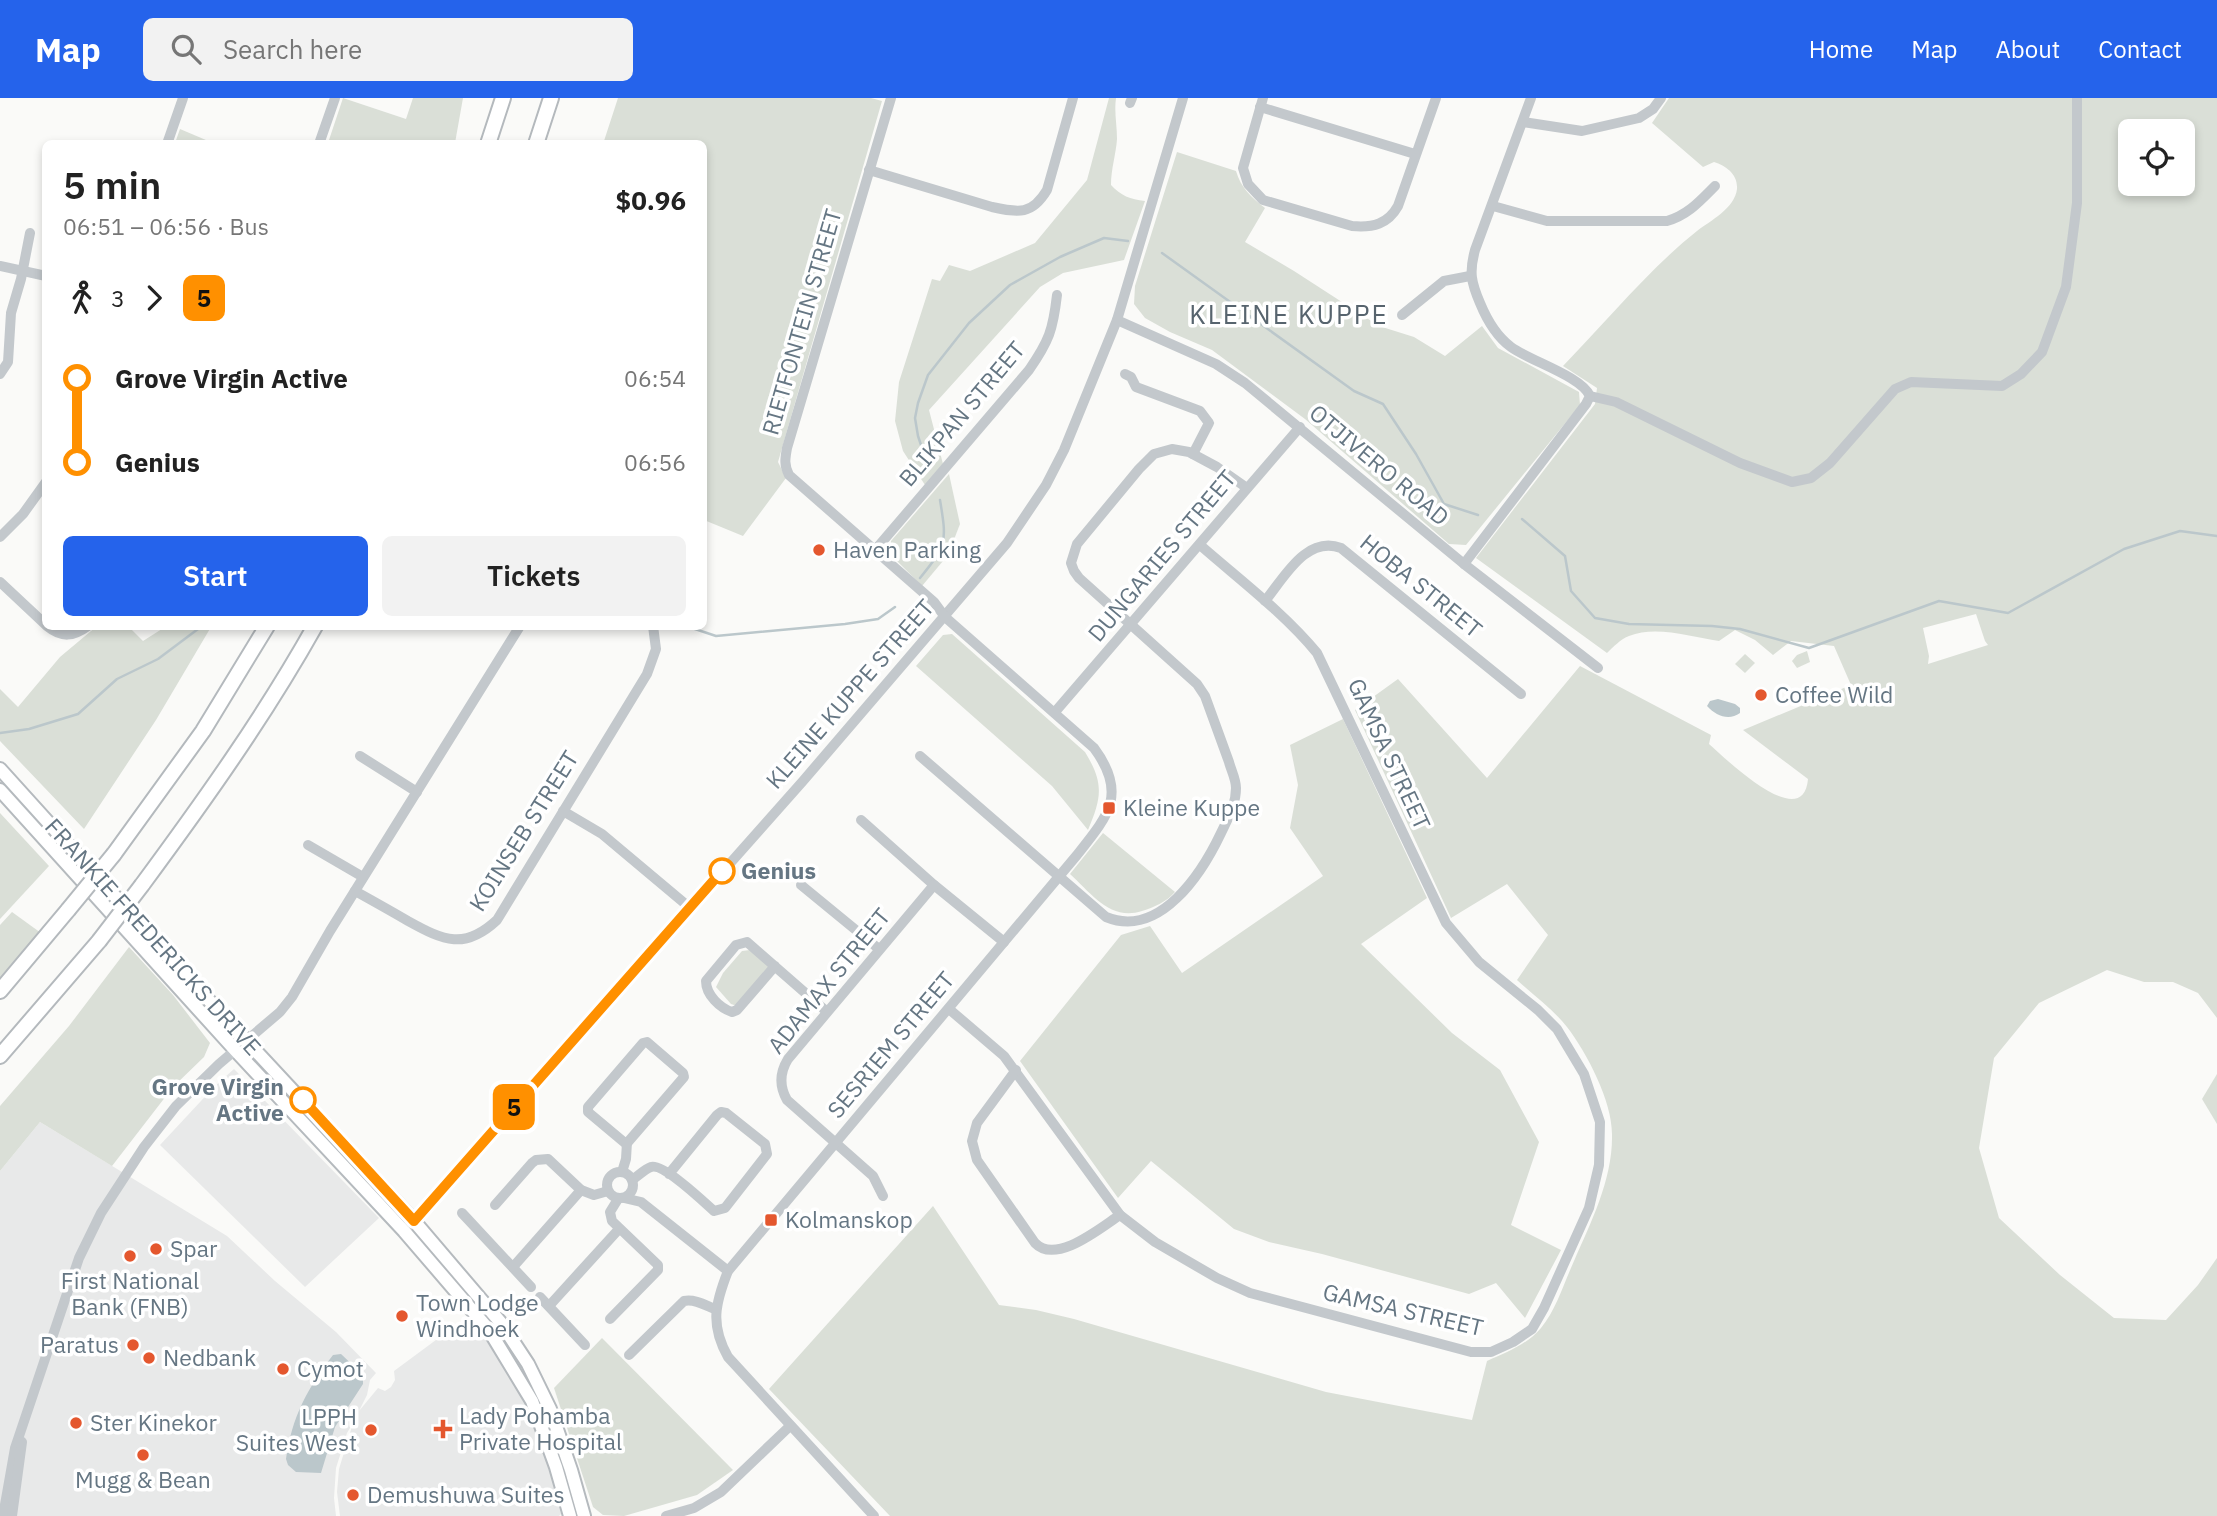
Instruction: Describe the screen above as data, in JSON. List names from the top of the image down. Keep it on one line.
{"streets":{"main road":["FRANKIE FREDERICKS DRIVE"],"street":["RIETFONTEIN STREET","BLIKPAN STREET","OTJIVERO ROAD","DUNGARIES STREET","HOBA STREET","KLEINE KUPPE STREET","GAMSA STREET","KOINSEB STREET","ADAMAX STREET","SESRIEM STREET"]},"crossings":[["RIETFONTEIN STREET","BLIKPAN STREET"],["RIETFONTEIN STREET","KLEINE KUPPE STREET"],["RIETFONTEIN STREET","SESRIEM STREET"],["OTJIVERO ROAD","DUNGARIES STREET"],["OTJIVERO ROAD","KLEINE KUPPE STREET"],["DUNGARIES STREET","GAMSA STREET"],["DUNGARIES STREET","SESRIEM STREET"],["HOBA STREET","GAMSA STREET"],["KLEINE KUPPE STREET","FRANKIE FREDERICKS DRIVE"],["KLEINE KUPPE STREET","SESRIEM STREET"],["GAMSA STREET","SESRIEM STREET"],["ADAMAX STREET","SESRIEM STREET"]],"districts":["KLEINE KUPPE"],"places":{"other":["Haven Parking","Coffee Wild","Genius","Grove Virgin Active","Spar","First National Bank (FNB)","Town Lodge Windhoek","Paratus","Nedbank","Cymot","Ster Kinekor","LPPH Suites West","Mugg & Bean","Demushuwa Suites"],"transit":["Kleine Kuppe","Kolmanskop"],"health":["Lady Pohamba Private Hospital"]},"lines":["bus line 5"],"page":{"header":"Map","search":"Search here","nav":["Home","Map","About","Contact"],"on_map":"5","heading":["5 min","06:51 – 06:56 · Bus","$0.96"],"legs":["3","5"],"list":[{"name":"Grove Virgin Active","value":"06:54"},{"name":"Genius","value":"06:56"}],"buttons":["Start","Tickets"]}}
